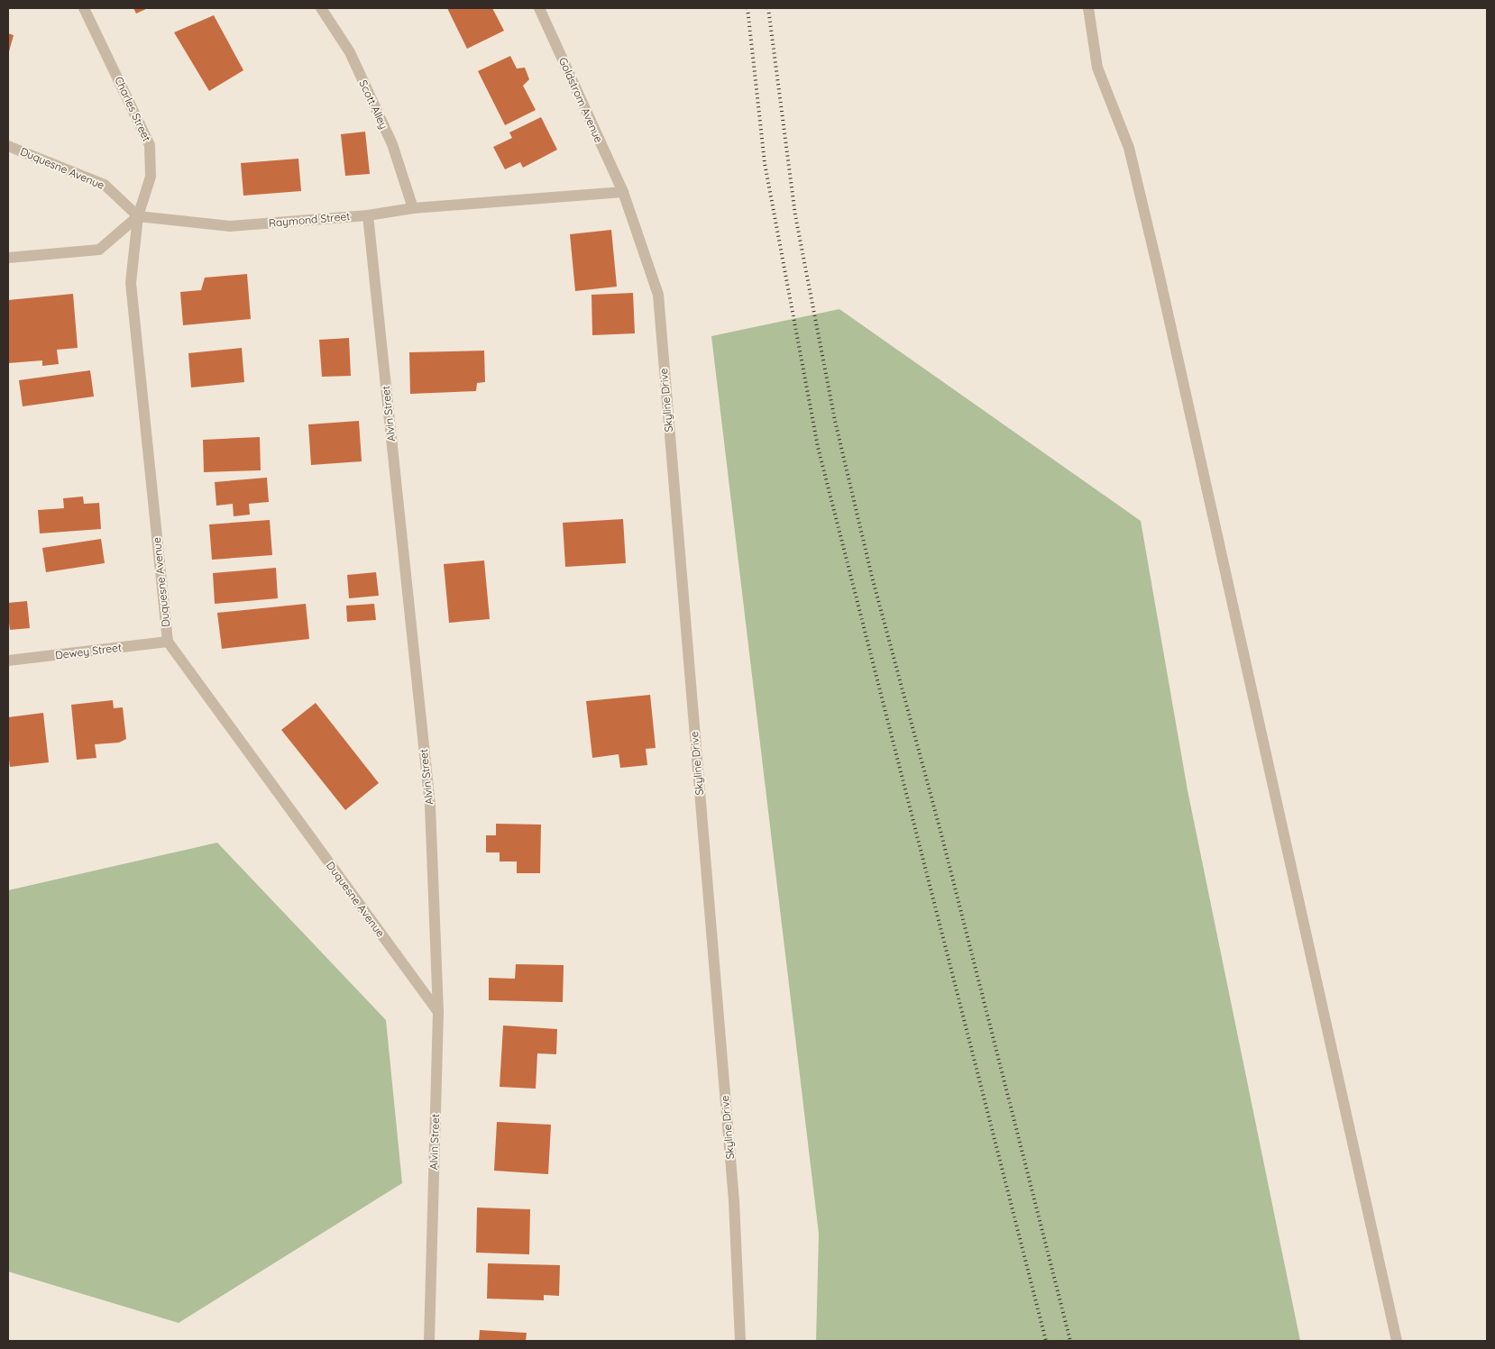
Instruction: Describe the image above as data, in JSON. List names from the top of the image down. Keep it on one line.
{"streets":{"street":["Goldstrom Avenue","Scott Alley","Charles Street","Duquesne Avenue","Raymond Street","Skyline Drive","Alvin Street","Dewey Street"]},"crossings":[["Goldstrom Avenue","Raymond Street"],["Goldstrom Avenue","Skyline Drive"],["Scott Alley","Raymond Street"],["Charles Street","Duquesne Avenue"],["Charles Street","Raymond Street"],["Duquesne Avenue","Raymond Street"],["Duquesne Avenue","Alvin Street"],["Duquesne Avenue","Dewey Street"],["Raymond Street","Skyline Drive"],["Raymond Street","Alvin Street"]]}
